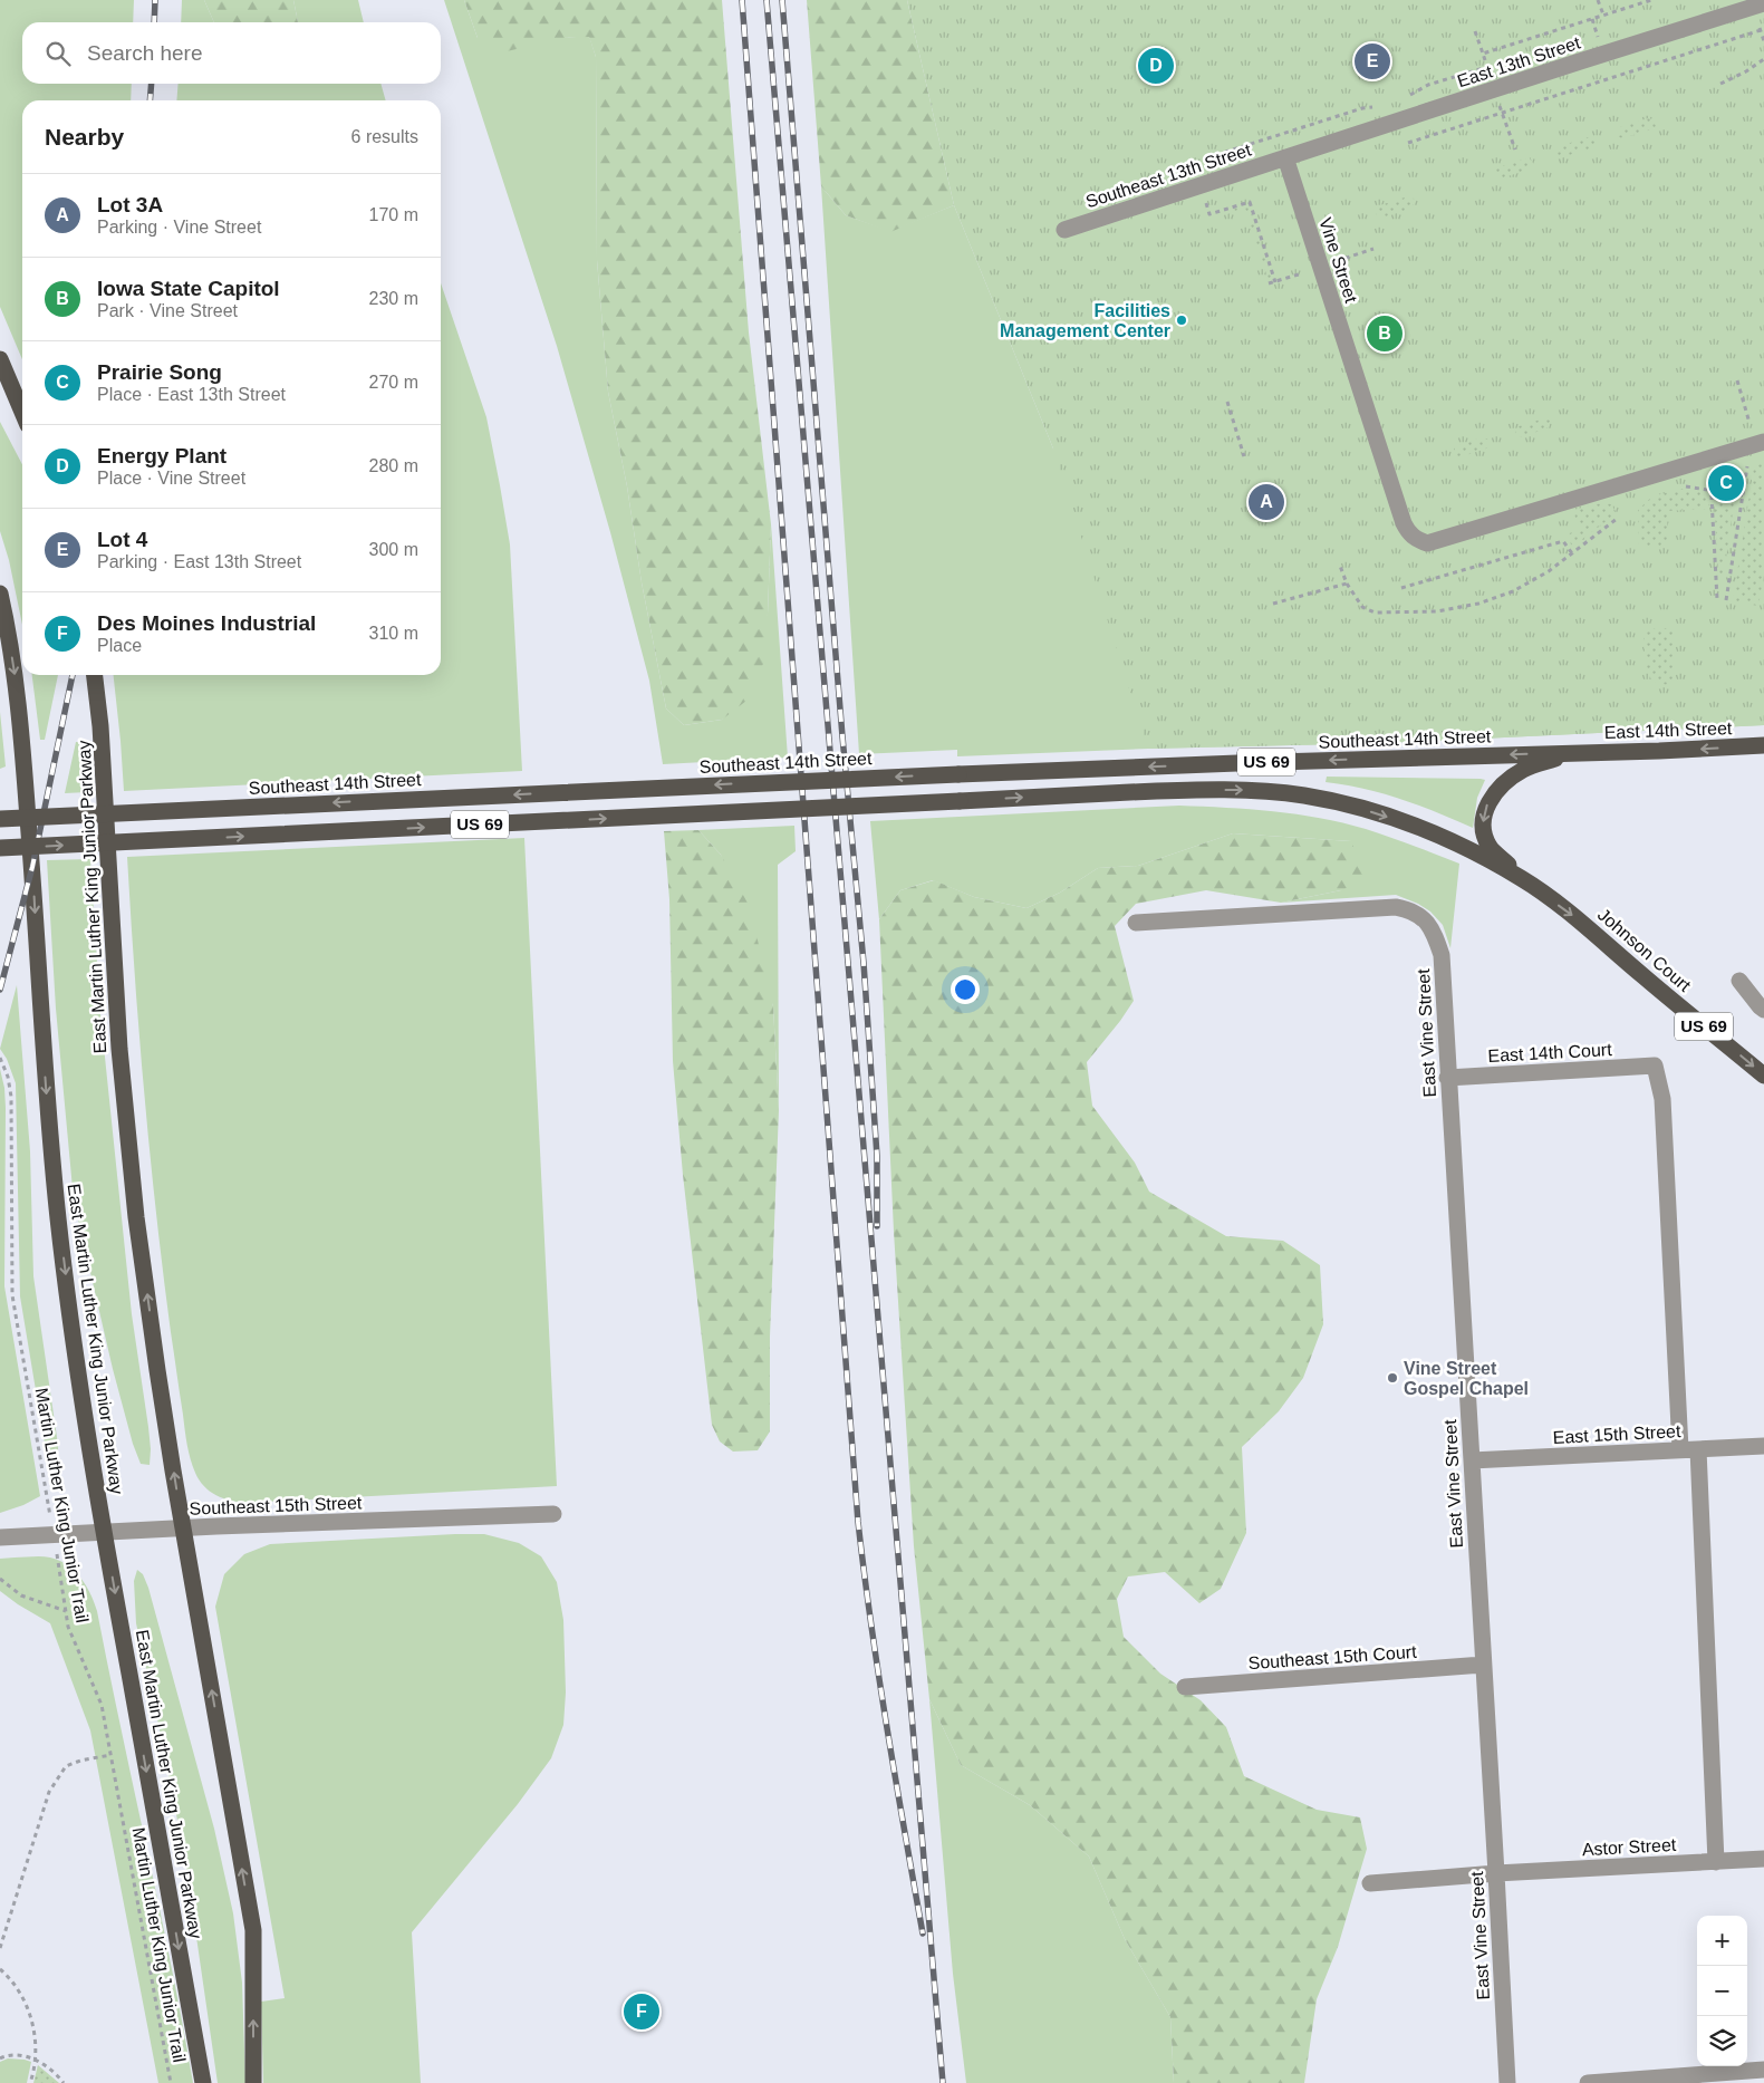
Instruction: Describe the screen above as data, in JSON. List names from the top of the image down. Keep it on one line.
{"streets":{"main road":["East 14th Street","Southeast 14th Street","US 69","East Martin Luther King Junior Parkway","Johnson Court"],"street":["East 13th Street","Southeast 13th Street","Vine Street","East Vine Street","East 14th Court","East 15th Street","Southeast 15th Street","Southeast 15th Court","Astor Street"],"path":["Martin Luther King Junior Trail"]},"crossings":[["East 13th Street","Southeast 13th Street"],["East 13th Street","Vine Street"],["Southeast 13th Street","Vine Street"],["East 14th Street","Southeast 14th Street"],["US 69","Johnson Court"],["East Martin Luther King Junior Parkway","Southeast 15th Street"],["East Vine Street","East 14th Court"],["East Vine Street","East 15th Street"],["East Vine Street","Southeast 15th Court"],["East Vine Street","Astor Street"],["East 14th Court","East 15th Street"],["Martin Luther King Junior Trail","Southeast 15th Street"]],"one_way":["East 14th Street","Johnson Court"],"places":["Facilities Management Center","Vine Street Gospel Chapel"],"page":{"search":"Search here","pins":["E","D","B","C","A","F"],"heading":["Nearby","6 results"],"list":[{"mark":"A","name":"Lot 3A","note":"Parking · Vine Street","value":"170 m"},{"mark":"B","name":"Iowa State Capitol","note":"Park · Vine Street","value":"230 m"},{"mark":"C","name":"Prairie Song","note":"Place · East 13th Street","value":"270 m"},{"mark":"D","name":"Energy Plant","note":"Place · Vine Street","value":"280 m"},{"mark":"E","name":"Lot 4","note":"Parking · East 13th Street","value":"300 m"},{"mark":"F","name":"Des Moines Industrial","note":"Place","value":"310 m"}],"map_buttons":["+","−"]}}
